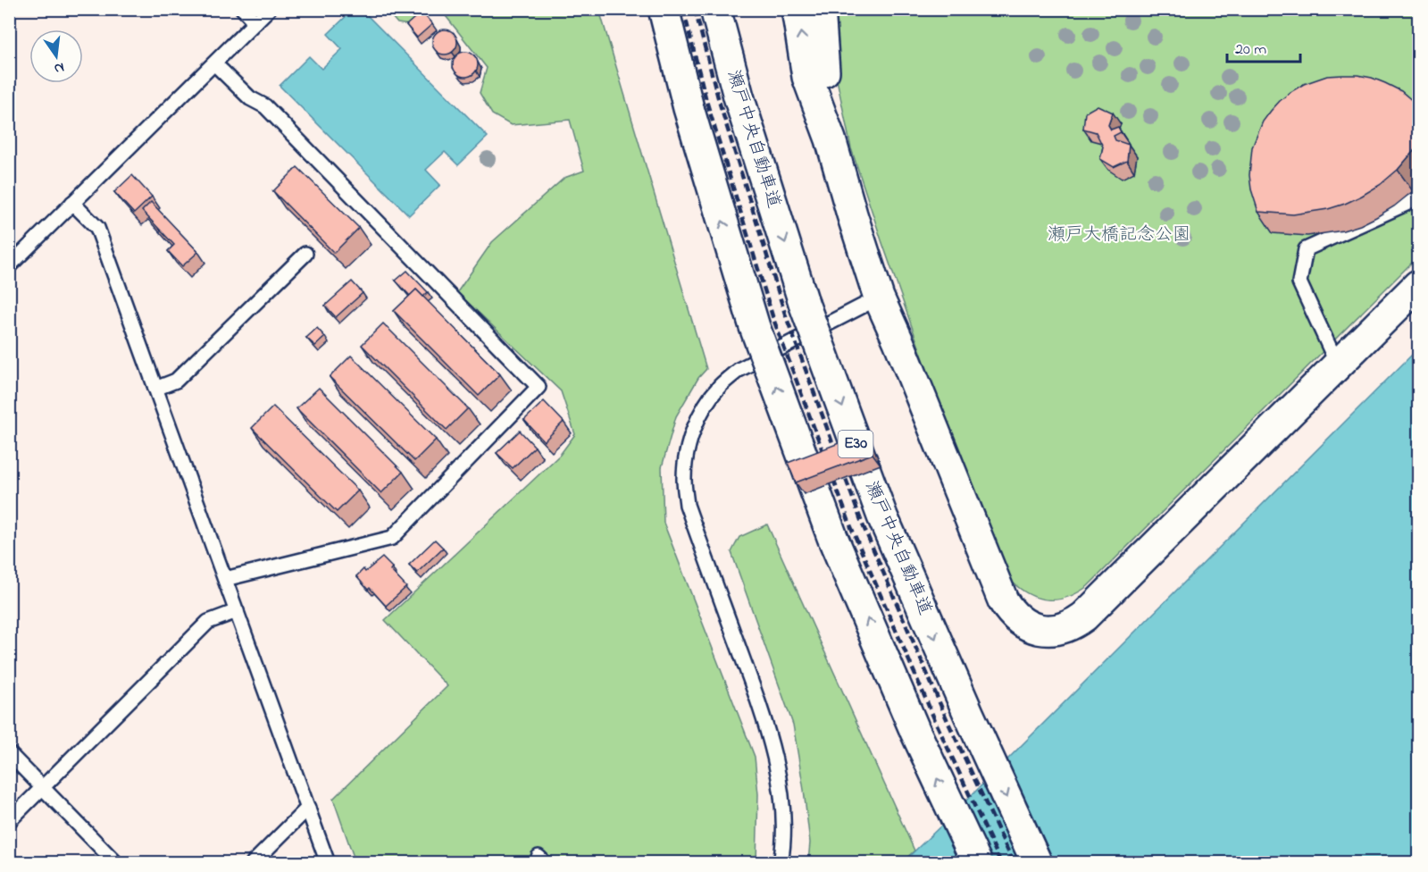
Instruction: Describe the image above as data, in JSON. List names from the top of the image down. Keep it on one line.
{"streets":{"main road":["瀬戸中央自動車道","E30"]},"parks":["瀬戸大橋記念公園"],"scale_bar":"20 m","north":"bottom"}
